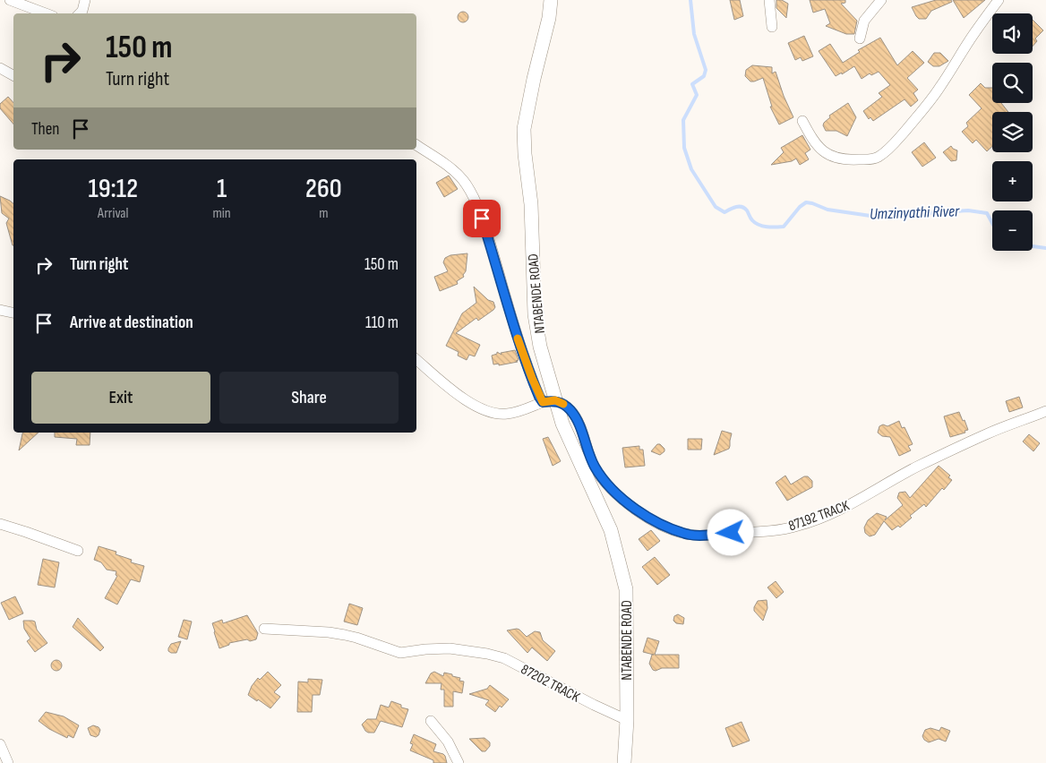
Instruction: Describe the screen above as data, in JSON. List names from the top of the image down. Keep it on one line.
{"streets":{"street":["NTABENDE ROAD","87192 TRACK","87202 TRACK"]},"crossings":[["NTABENDE ROAD","87192 TRACK"],["NTABENDE ROAD","87202 TRACK"]],"water":["Umzinyathi River"],"page":{"map_buttons":["+","−"],"turn":["150 m","Turn right"],"then":"Then","eta":["19:12","Arrival","1","min","260","m"],"list":[{"name":"Turn right","value":"150 m"},{"name":"Arrive at destination","value":"110 m"}],"buttons":["Exit","Share"]}}
